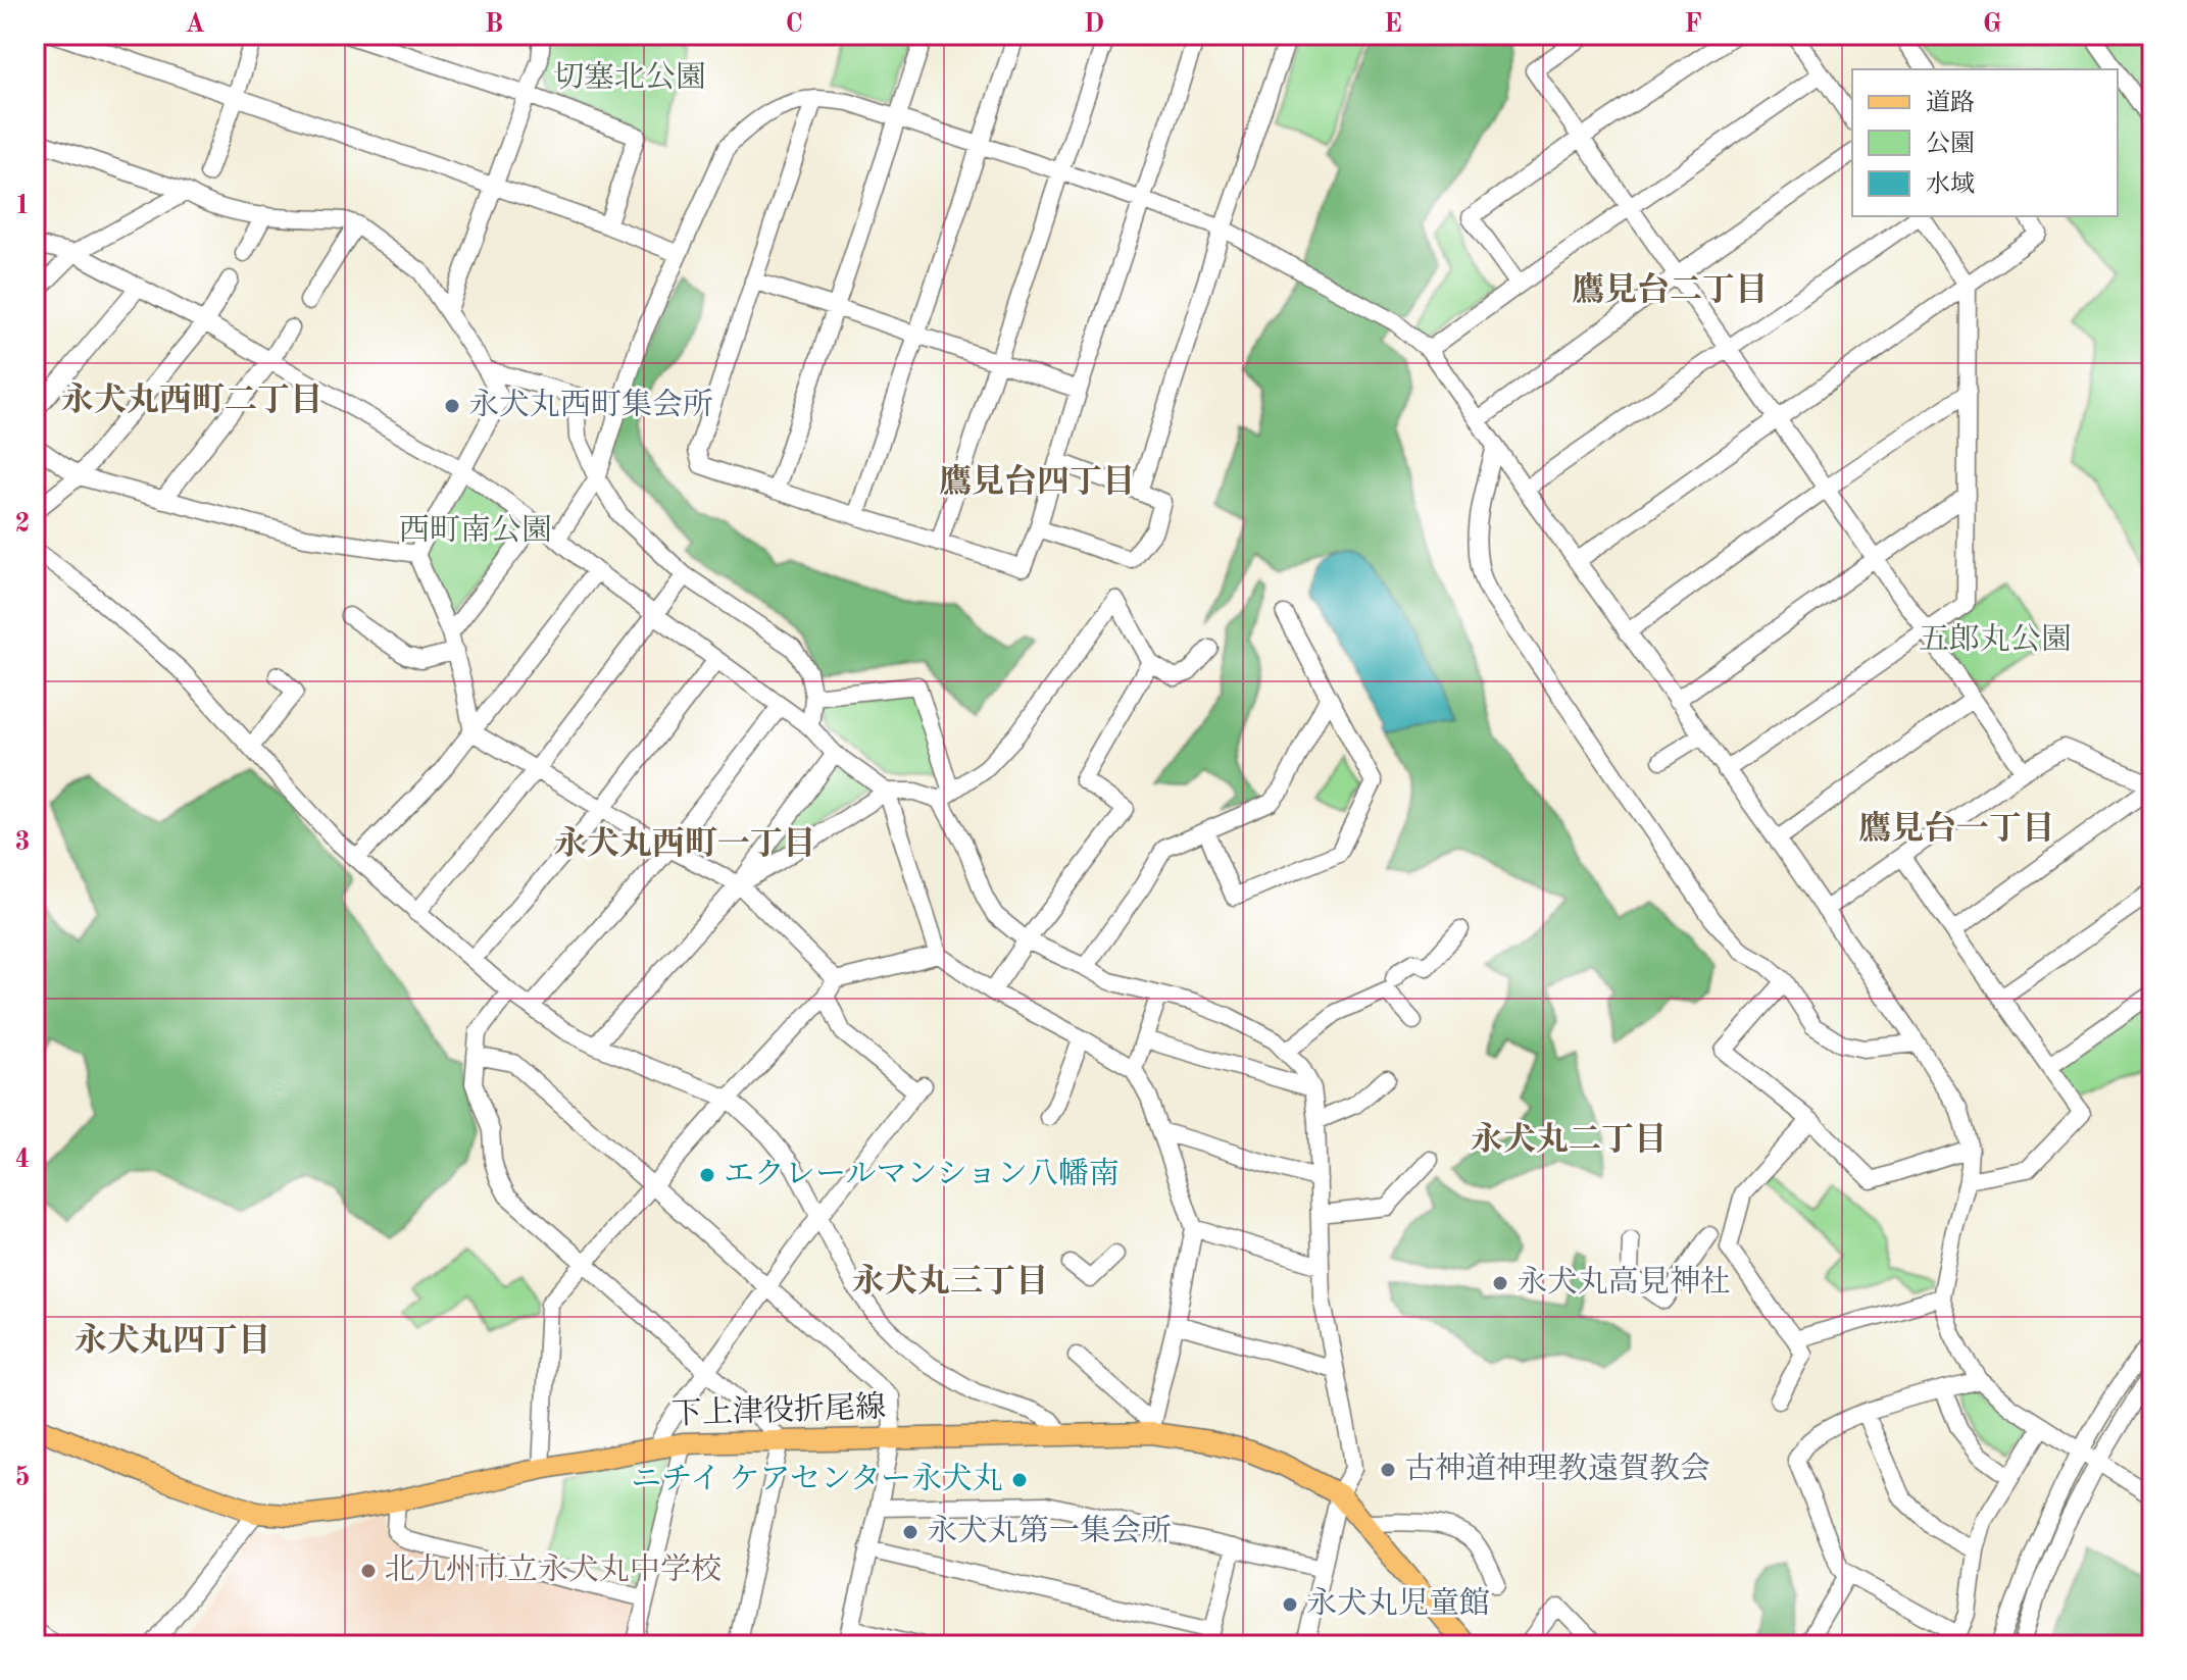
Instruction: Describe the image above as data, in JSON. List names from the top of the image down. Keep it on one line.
{"streets":{"main road":["下上津役折尾線"]},"districts":["鷹見台二丁目","永犬丸西町二丁目","鷹見台四丁目","鷹見台一丁目","永犬丸西町一丁目","永犬丸二丁目","永犬丸三丁目","永犬丸四丁目"],"parks":["切塞北公園","西町南公園","五郎丸公園"],"places":["永犬丸西町集会所","エクレールマンション八幡南","永犬丸高見神社","古神道神理教遠賀教会","ニチイ ケアセンター永犬丸","永犬丸第一集会所","北九州市立永犬丸中学校","永犬丸児童館"],"legend":["道路","公園","水域"],"grid":{"columns":["A","B","C","D","E","F","G"],"rows":["1","2","3","4","5"]}}
